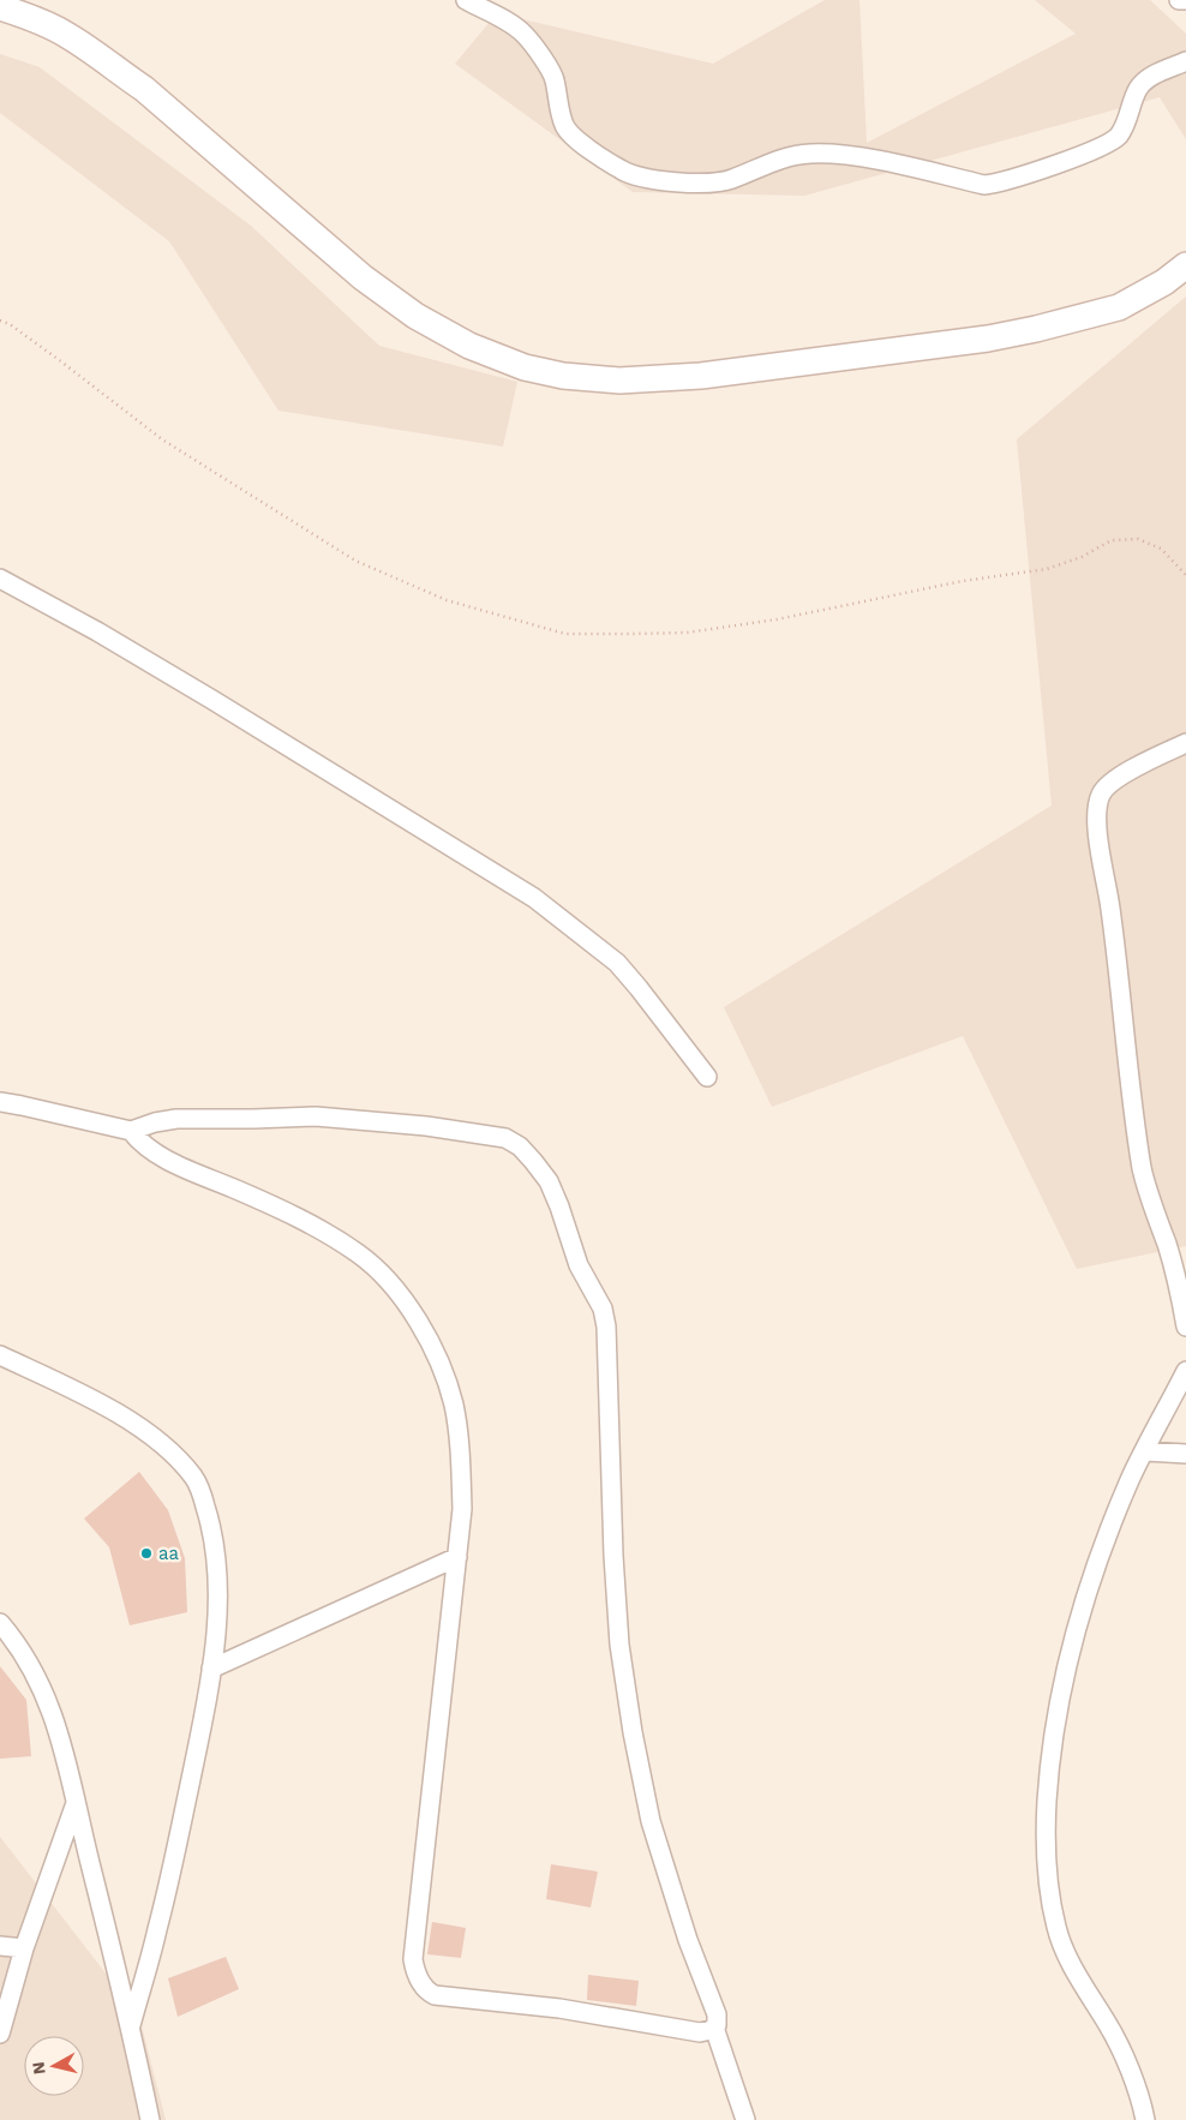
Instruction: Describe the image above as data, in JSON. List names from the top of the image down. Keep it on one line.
{"places":["aa"],"north":"left"}
